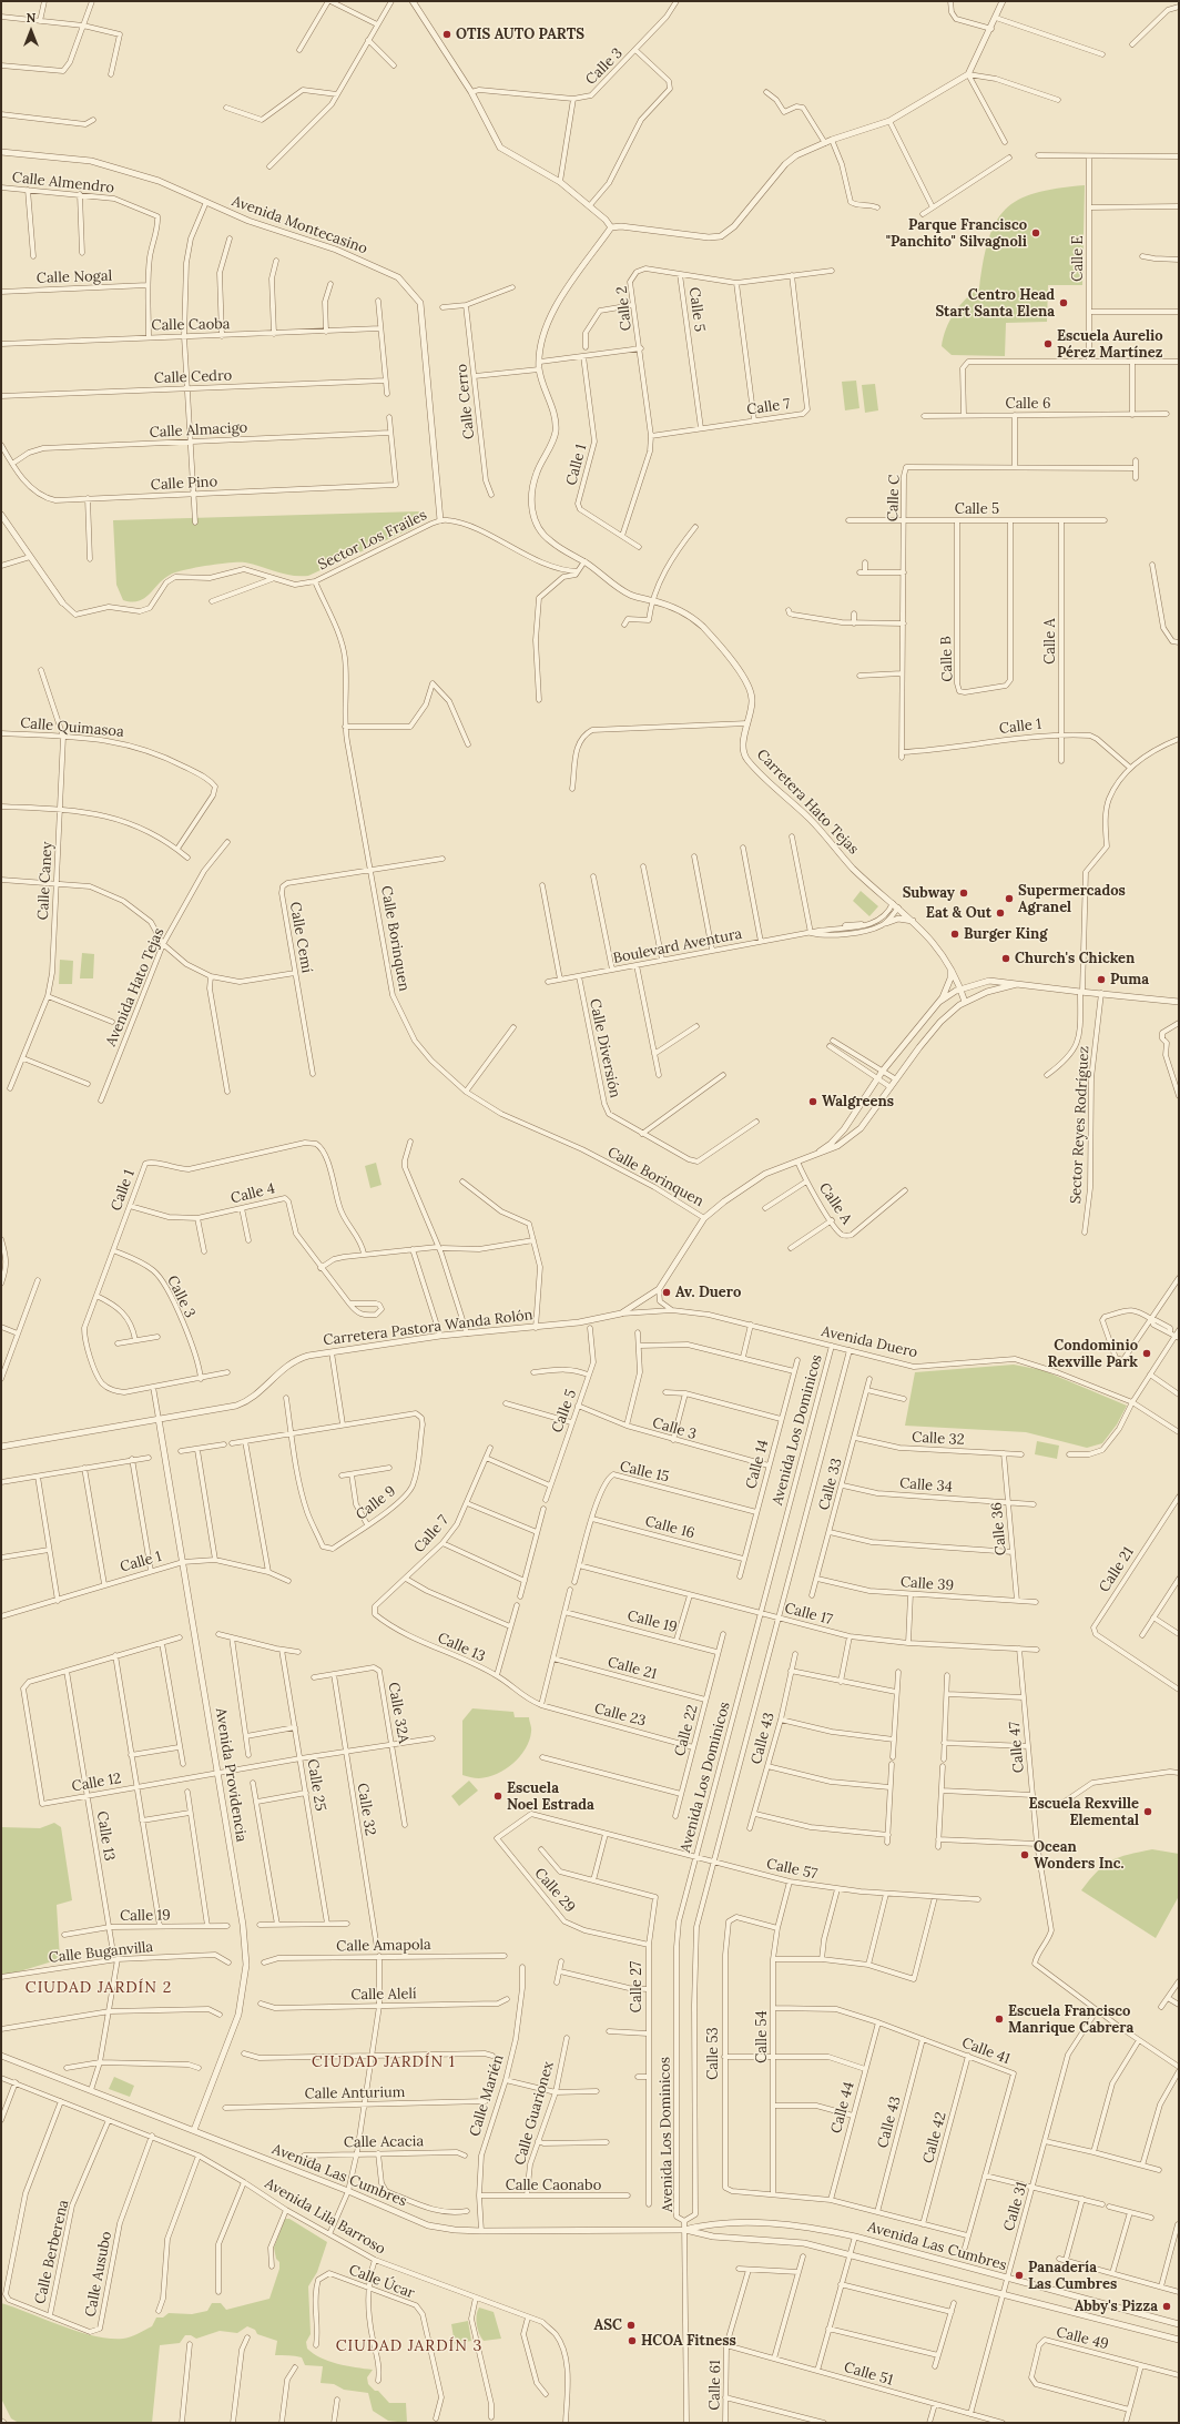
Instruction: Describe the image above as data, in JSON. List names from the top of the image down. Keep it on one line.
{"streets":{"street":["Calle 3","Calle Almendro","Avenida Montecasino","Calle E","Calle Nogal","Calle 2","Calle 5","Calle Caoba","Calle Cedro","Calle Cerro","Calle 6","Calle 7","Calle Almacigo","Calle 1","Calle Pino","Calle C","Sector Los Frailes","Calle A","Calle B","Calle Quimasoa","Carretera Hato Tejas","Calle Caney","Calle Cemí","Calle Borinquen","Boulevard Aventura","Avenida Hato Tejas","Calle Diversión","Sector Reyes Rodríguez","Calle 4","Carretera Pastora Wanda Rolón","Avenida Duero","Avenida Los Dominicos","Calle 32","Calle 14","Calle 15","Calle 33","Calle 34","Calle 9","Calle 16","Calle 36","Calle 21","Calle 39","Calle 17","Calle 19","Calle 13","Calle 32A","Calle 23","Calle 22","Calle 43","Calle 47","Avenida Providencia","Calle 12","Calle 25","Calle 57","Calle 29","Calle Amapola","Calle Buganvilla","Calle 27","Calle Alelí","Calle 54","Calle 41","Calle 53","Calle Anturium","Calle Marién","Calle 44","Calle Guarionex","Calle 42","Calle Acacia","Avenida Las Cumbres","Calle Caonabo","Calle 31","Avenida Lila Barroso","Calle Berberena","Calle Ausubo","Calle Úcar","Calle 49","Calle 51","Calle 61"]},"crossings":[["Calle 3","Calle 5"],["Calle 3","Calle 1"],["Calle 3","Calle 14"],["Calle Almendro","Calle Nogal"],["Calle Almendro","Calle Caoba"],["Avenida Montecasino","Sector Los Frailes"],["Calle 2","Calle 5"],["Calle 2","Calle 7"],["Calle 2","Calle 1"],["Calle 5","Calle 7"],["Calle 5","Calle C"],["Calle 5","Calle A"],["Calle 5","Calle B"],["Calle 7","Calle 13"],["Calle Almacigo","Calle Pino"],["Calle 1","Calle C"],["Calle 1","Calle A"],["Calle 1","Calle 4"],["Calle 1","Avenida Providencia"],["Sector Los Frailes","Calle Borinquen"],["Calle A","Carretera Pastora Wanda Rolón"],["Calle Quimasoa","Calle Caney"],["Carretera Hato Tejas","Boulevard Aventura"],["Carretera Hato Tejas","Carretera Pastora Wanda Rolón"],["Calle Cemí","Calle Borinquen"],["Calle Borinquen","Carretera Pastora Wanda Rolón"],["Boulevard Aventura","Calle Diversión"],["Sector Reyes Rodríguez","Carretera Pastora Wanda Rolón"],["Carretera Pastora Wanda Rolón","Avenida Duero"],["Carretera Pastora Wanda Rolón","Avenida Providencia"],["Avenida Duero","Avenida Los Dominicos"],["Avenida Los Dominicos","Calle 17"],["Avenida Los Dominicos","Calle 57"],["Avenida Los Dominicos","Avenida Las Cumbres"],["Calle 32","Calle 33"],["Calle 32","Calle 36"],["Calle 32","Calle 32A"],["Calle 32","Calle 12"],["Calle 14","Calle 15"],["Calle 14","Calle 16"],["Calle 15","Calle 16"],["Calle 15","Calle 17"],["Calle 33","Calle 34"],["Calle 33","Calle 39"],["Calle 34","Calle 36"],["Calle 36","Calle 39"],["Calle 21","Calle 22"],["Calle 17","Calle 47"],["Calle 19","Calle 13"],["Calle 19","Calle 22"],["Calle 13","Calle 23"],["Calle 13","Calle 12"],["Calle 32A","Calle 12"],["Calle 23","Calle 22"],["Calle 43","Calle 41"],["Avenida Providencia","Calle 12"],["Avenida Providencia","Avenida Las Cumbres"],["Calle 12","Calle 25"],["Calle 57","Calle 54"],["Calle 29","Calle 27"],["Calle 54","Calle 41"],["Calle 54","Calle 53"],["Calle 41","Calle 44"],["Calle 41","Calle 42"],["Calle Marién","Avenida Las Cumbres"],["Calle Marién","Calle Caonabo"],["Calle Guarionex","Calle Caonabo"],["Avenida Las Cumbres","Calle 31"],["Calle 31","Calle 51"],["Avenida Lila Barroso","Calle Berberena"],["Avenida Lila Barroso","Calle Ausubo"],["Calle Berberena","Calle Ausubo"],["Calle 51","Calle 61"]],"districts":["CIUDAD JARDÍN 2","CIUDAD JARDÍN 1","CIUDAD JARDÍN 3"],"places":["OTIS AUTO PARTS","Parque Francisco \"Panchito\" Silvagnoli","Centro Head Start Santa Elena","Escuela Aurelio Pérez Martínez","Subway","Supermercados Agranel","Eat & Out","Burger King","Church's Chicken","Puma","Walgreens","Av. Duero","Condominio Rexville Park","Escuela Noel Estrada","Escuela Rexville Elemental","Ocean Wonders Inc.","Escuela Francisco Manrique Cabrera","Panadería Las Cumbres","Abby's Pizza","ASC","HCOA Fitness"],"north":"top"}
